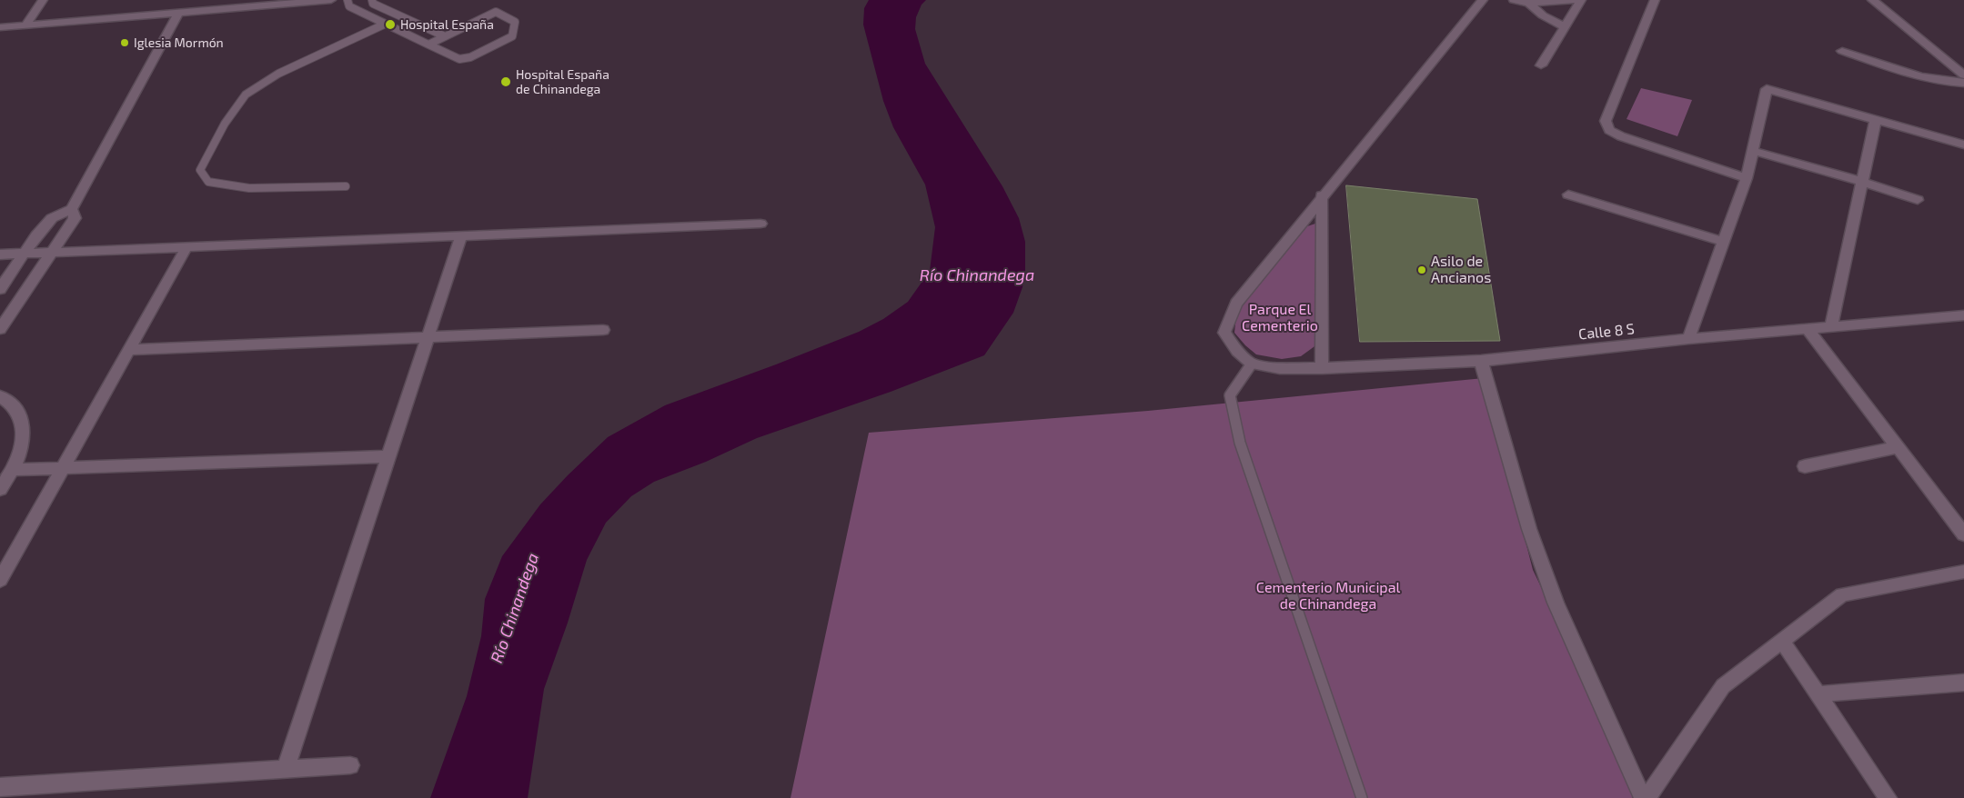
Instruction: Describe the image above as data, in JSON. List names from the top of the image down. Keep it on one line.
{"streets":{"street":["Calle 8 S"]},"water":["Río Chinandega"],"parks":["Parque El Cementerio","Cementerio Municipal de Chinandega"],"places":["Hospital España","Iglesia Mormón","Hospital España de Chinandega","Asilo de Ancianos"]}
